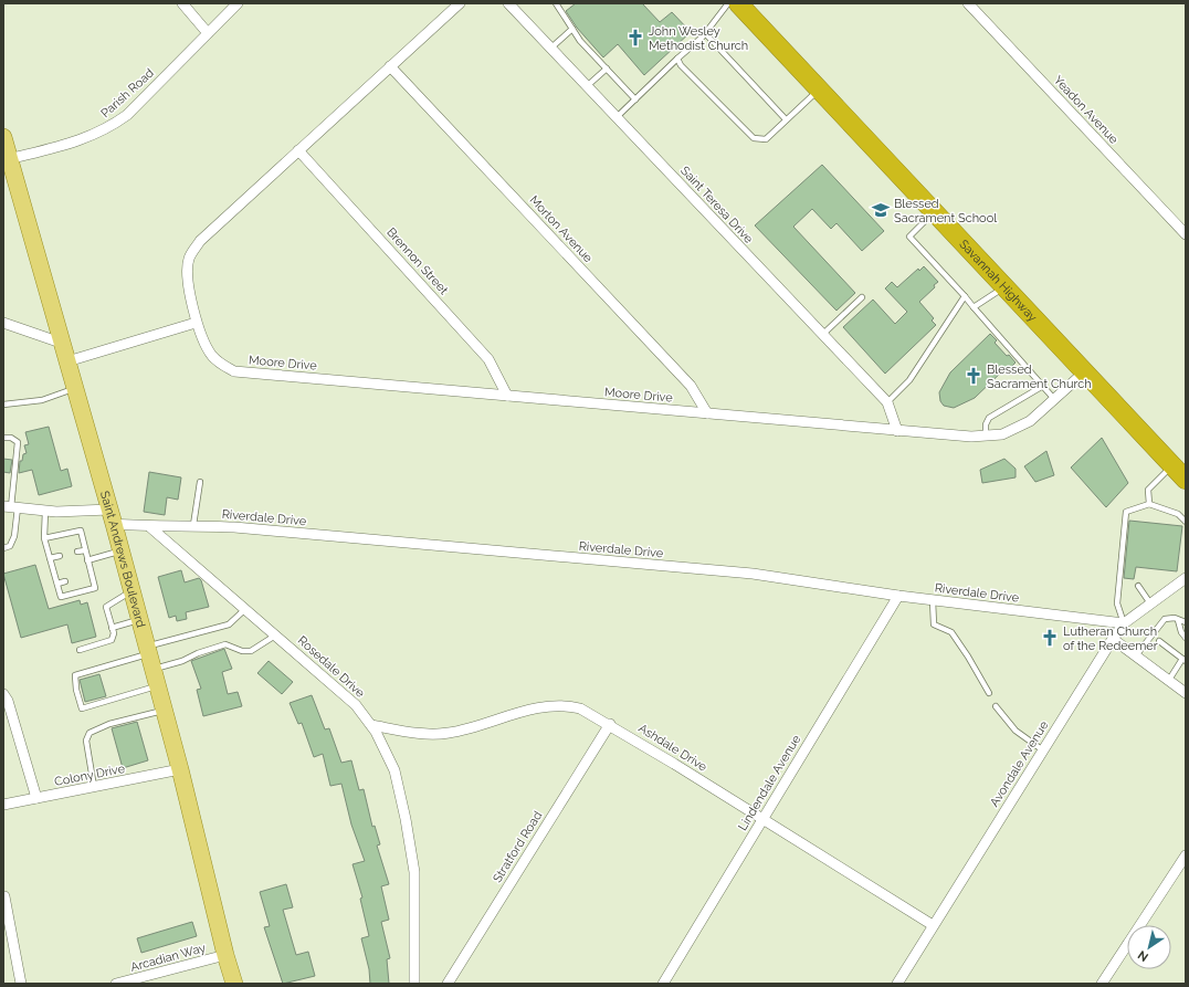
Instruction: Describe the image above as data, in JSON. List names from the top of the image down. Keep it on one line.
{"streets":{"highway":["Savannah Highway"],"main road":["Saint Andrews Boulevard"],"street":["Parish Road","Yeadon Avenue","Saint Teresa Drive","Morton Avenue","Brennon Street","Moore Drive","Riverdale Drive","Rosedale Drive","Ashdale Drive","Avondale Avenue","Colony Drive","Lindendale Avenue","Stratford Road","Arcadian Way"]},"crossings":[["Parish Road","Saint Andrews Boulevard"],["Saint Teresa Drive","Moore Drive"],["Morton Avenue","Moore Drive"],["Brennon Street","Moore Drive"],["Savannah Highway","Moore Drive"],["Riverdale Drive","Saint Andrews Boulevard"],["Riverdale Drive","Rosedale Drive"],["Riverdale Drive","Avondale Avenue"],["Riverdale Drive","Lindendale Avenue"],["Saint Andrews Boulevard","Colony Drive"],["Saint Andrews Boulevard","Arcadian Way"],["Rosedale Drive","Ashdale Drive"],["Ashdale Drive","Avondale Avenue"],["Ashdale Drive","Lindendale Avenue"],["Ashdale Drive","Stratford Road"]],"places":{"church":["John Wesley Methodist Church","Blessed Sacrament Church","Lutheran Church of the Redeemer"],"school or university":["Blessed Sacrament School"]},"north":"bottom left"}
